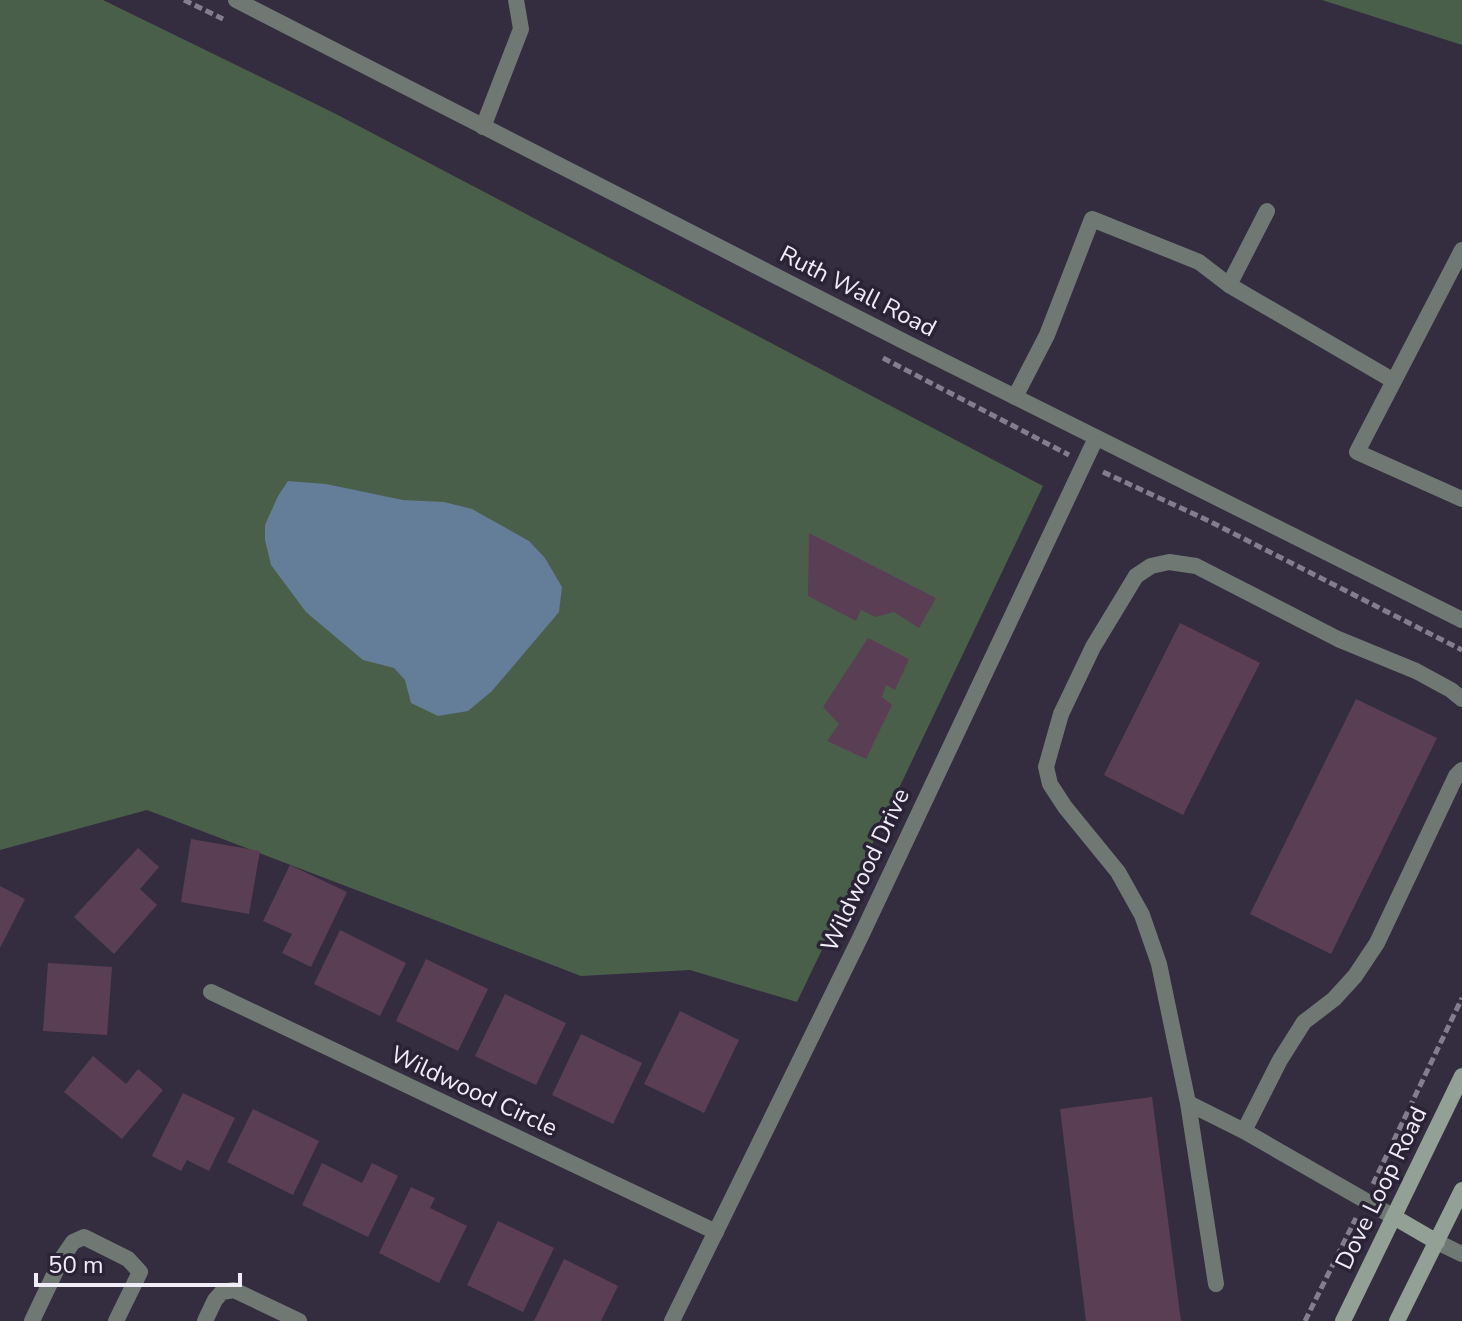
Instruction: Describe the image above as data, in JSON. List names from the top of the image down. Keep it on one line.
{"streets":{"main road":["Dove Loop Road"],"street":["Ruth Wall Road","Wildwood Drive","Wildwood Circle"]},"crossings":[["Ruth Wall Road","Wildwood Drive"],["Wildwood Drive","Wildwood Circle"]],"scale_bar":"50 m"}
